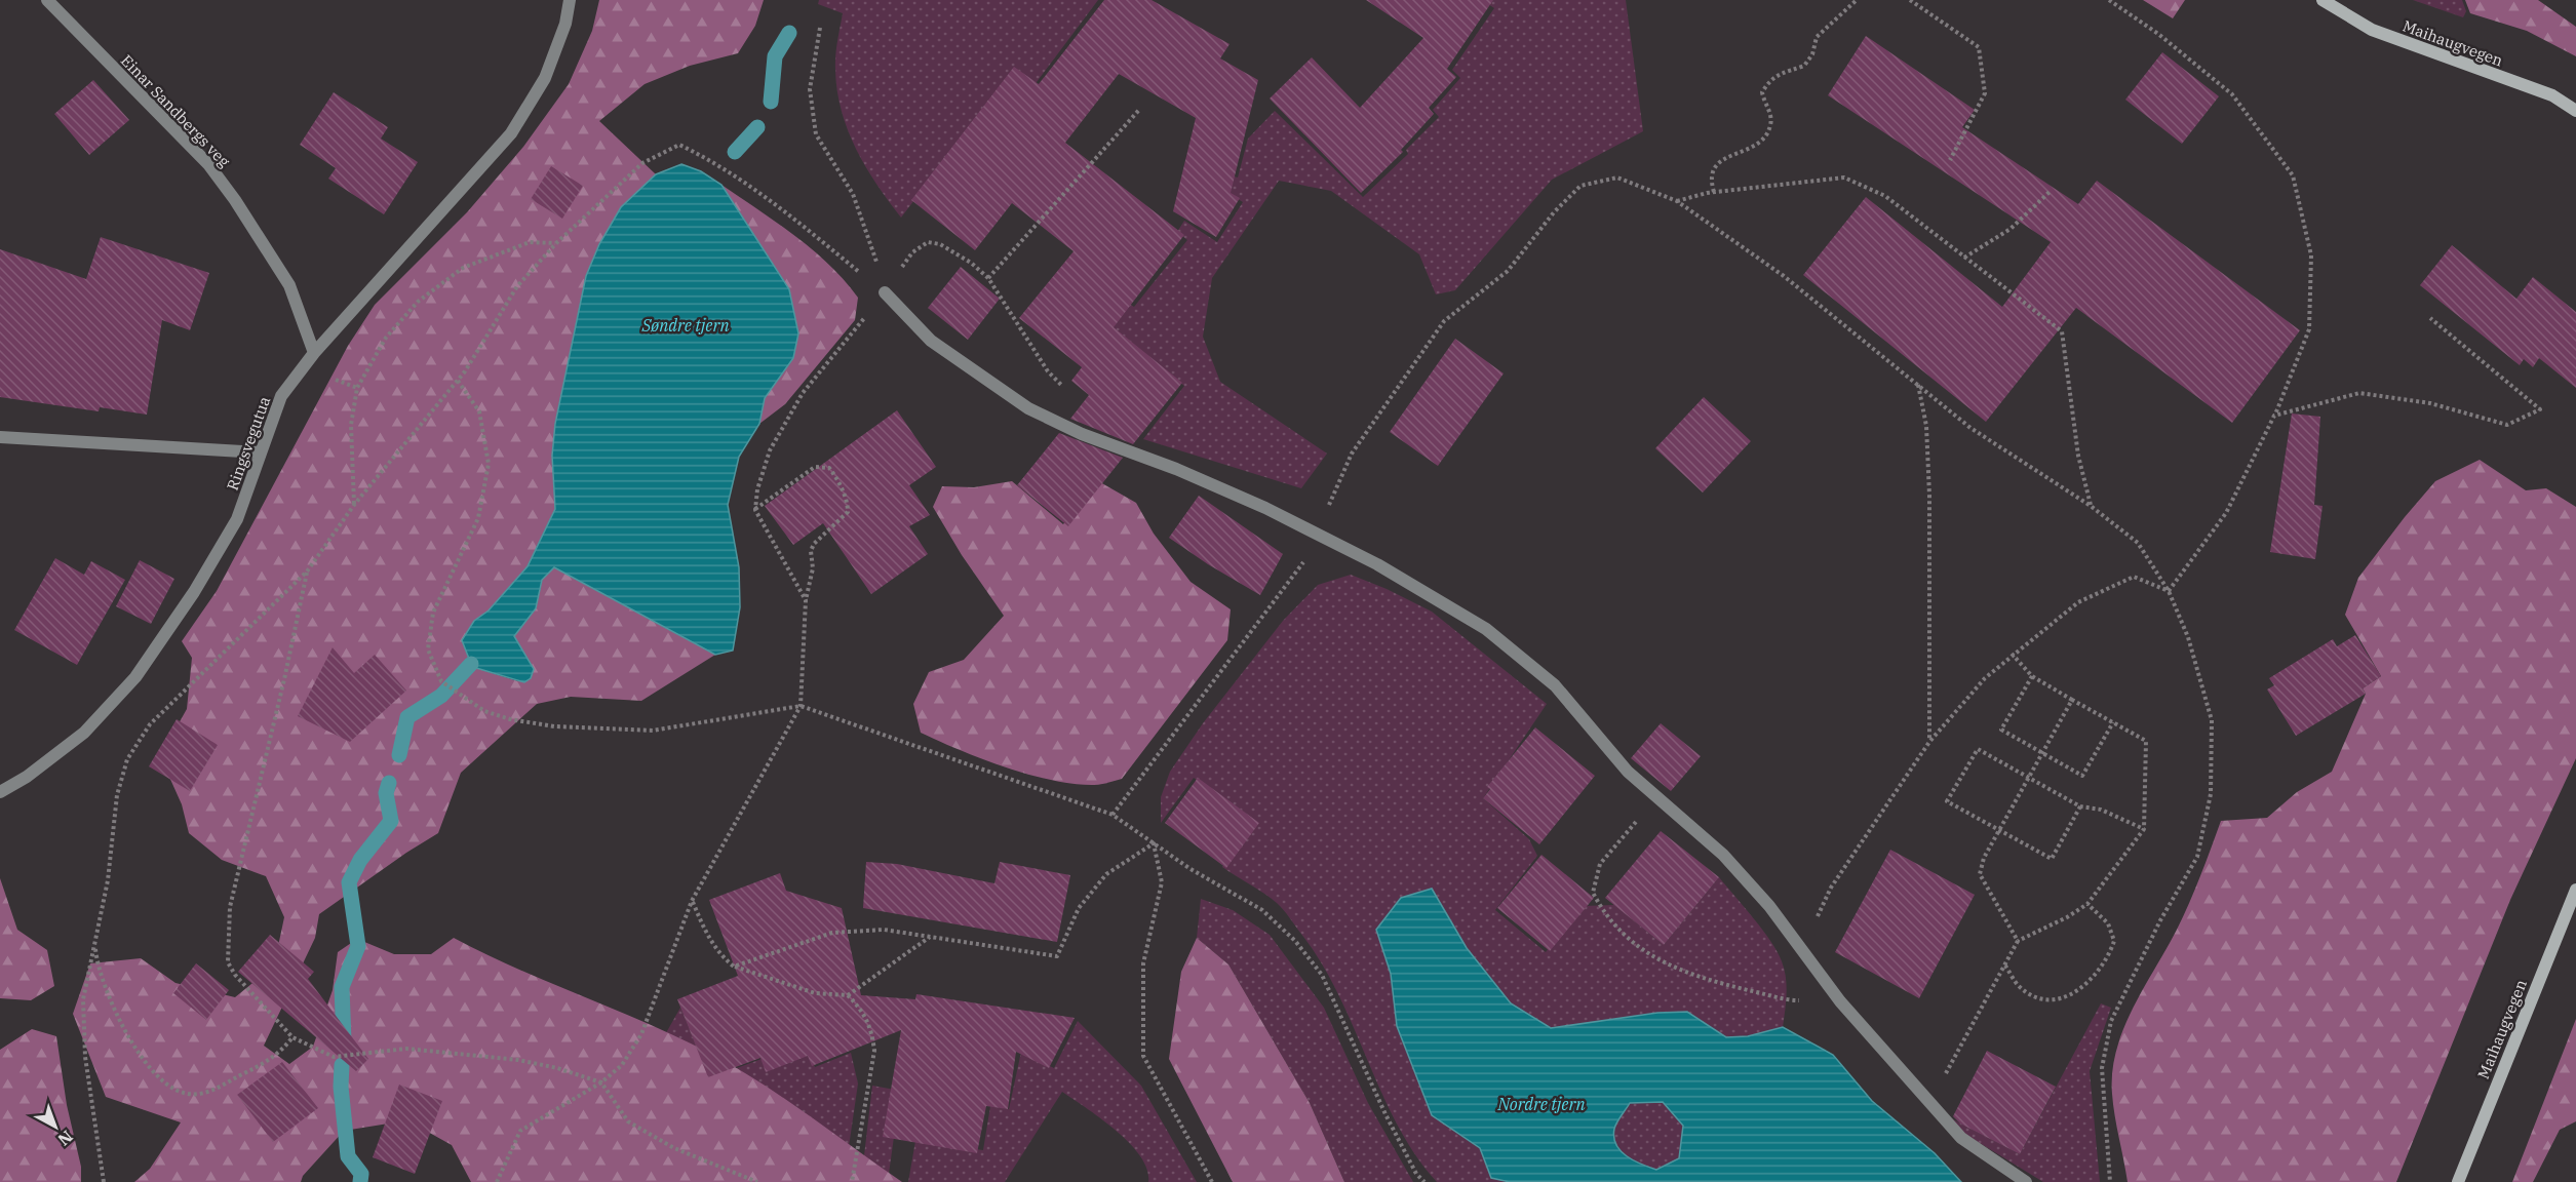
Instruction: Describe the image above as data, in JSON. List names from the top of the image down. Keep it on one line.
{"streets":{"street":["Maihaugvegen","Einar Sandbergs veg","Ringsvegutua"]},"crossings":[["Einar Sandbergs veg","Ringsvegutua"]],"water":["Søndre tjern","Nordre tjern"],"north":"bottom right"}
